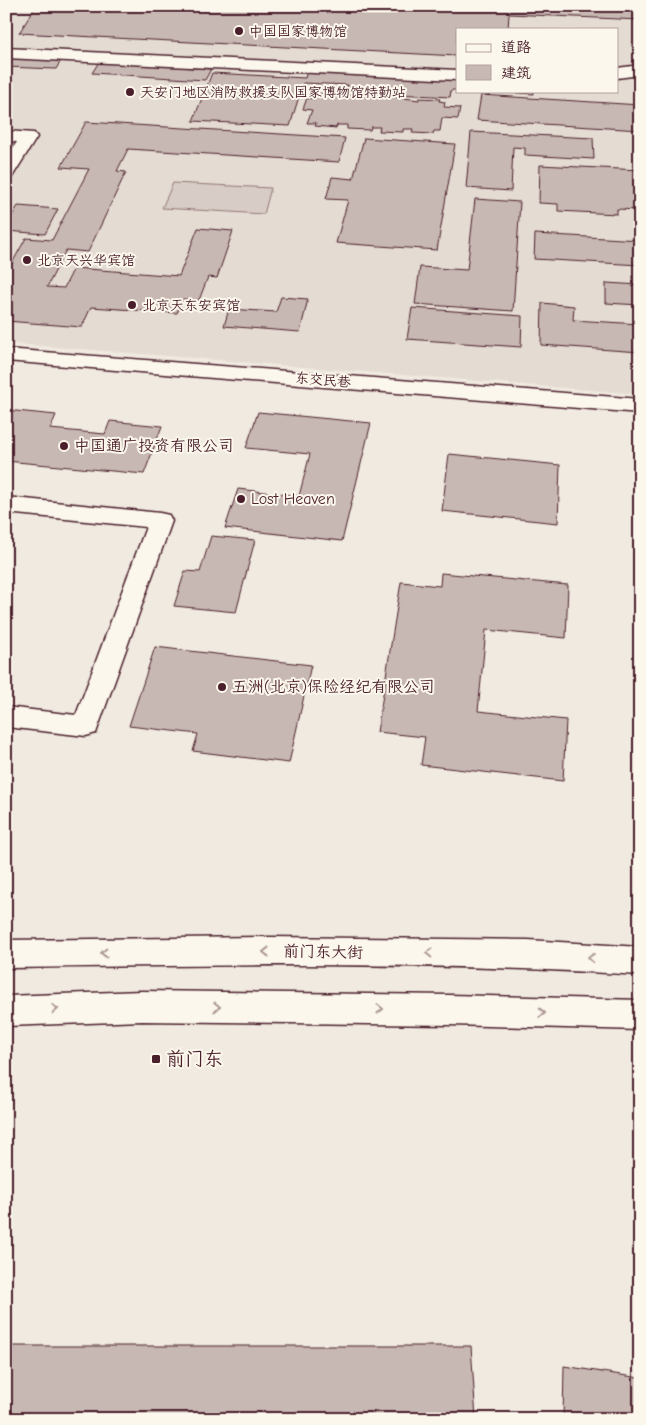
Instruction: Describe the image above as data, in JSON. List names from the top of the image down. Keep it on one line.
{"streets":{"main road":["东交民巷","前门东大街"]},"places":{"other":["中国国家博物馆","天安门地区消防救援支队国家博物馆特勤站","北京天兴华宾馆","北京天东安宾馆","中国通广投资有限公司","Lost Heaven","五洲(北京)保险经纪有限公司"],"transit":["前门东"]},"legend":["道路","建筑"]}
